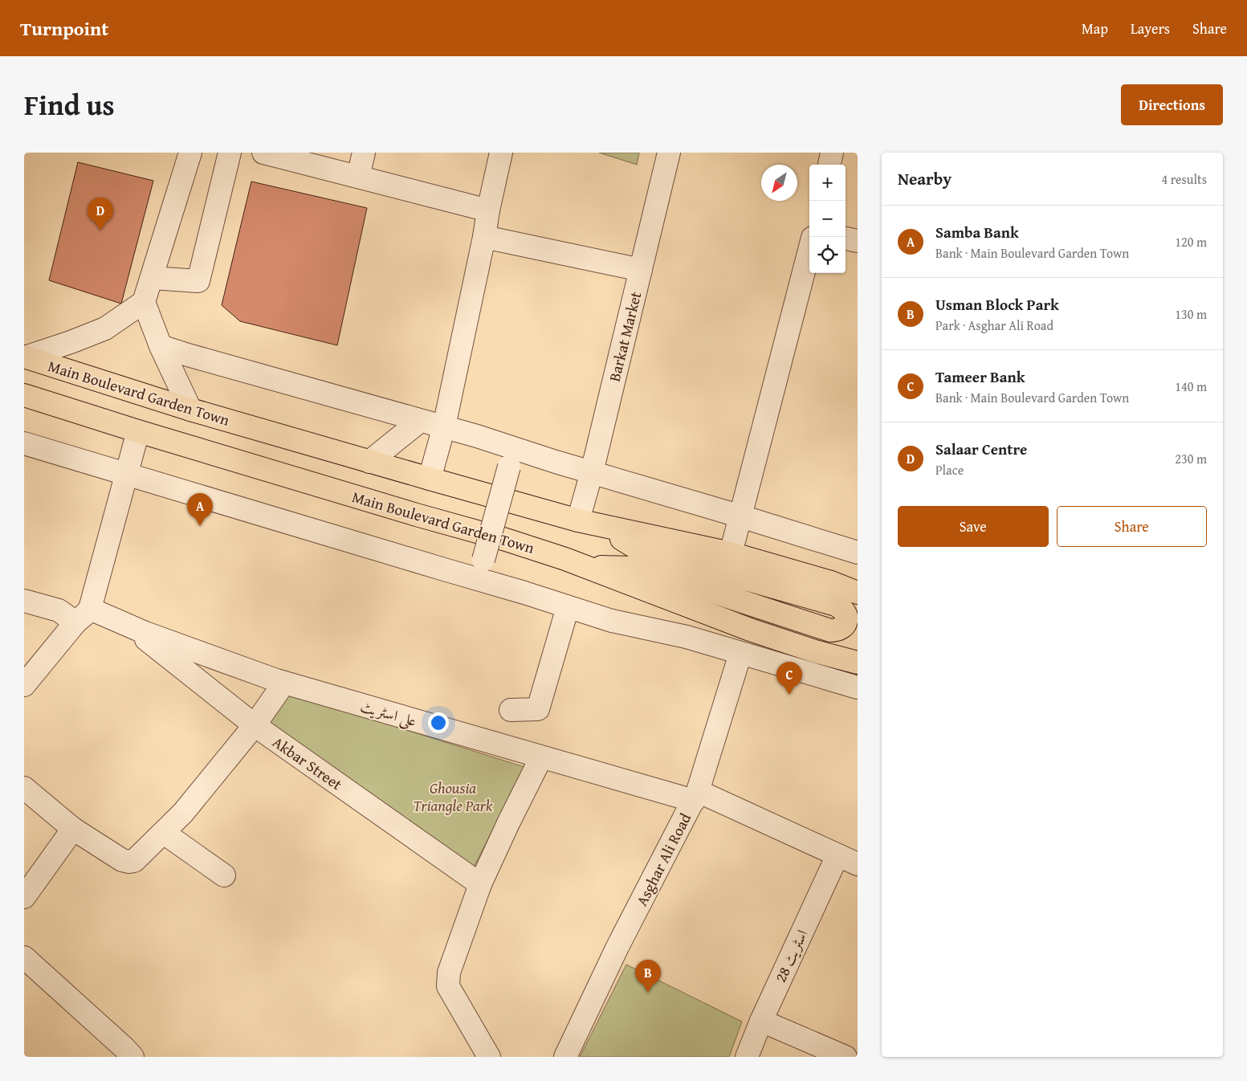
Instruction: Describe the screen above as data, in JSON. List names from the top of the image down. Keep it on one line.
{"streets":{"main road":["Main Boulevard Garden Town"],"street":["Barkat Market","علی اسٹریٹ","Akbar Street","Asghar Ali Road","اسٹریٹ 28"]},"crossings":[["Barkat Market","Main Boulevard Garden Town"],["علی اسٹریٹ","Akbar Street"],["علی اسٹریٹ","Asghar Ali Road"],["علی اسٹریٹ","اسٹریٹ 28"]],"parks":["Ghousia Triangle Park"],"north":"bottom left","page":{"header":"Turnpoint","nav":["Map","Layers","Share"],"title":"Find us","buttons":["Directions",["Save","Share"]],"heading":["Nearby","4 results"],"map_buttons":["+","−"],"pins":["D","A","C","B"],"list":[{"mark":"A","name":"Samba Bank","note":"Bank · Main Boulevard Garden Town","value":"120 m"},{"mark":"B","name":"Usman Block Park","note":"Park · Asghar Ali Road","value":"130 m"},{"mark":"C","name":"Tameer Bank","note":"Bank · Main Boulevard Garden Town","value":"140 m"},{"mark":"D","name":"Salaar Centre","note":"Place","value":"230 m"}]}}
